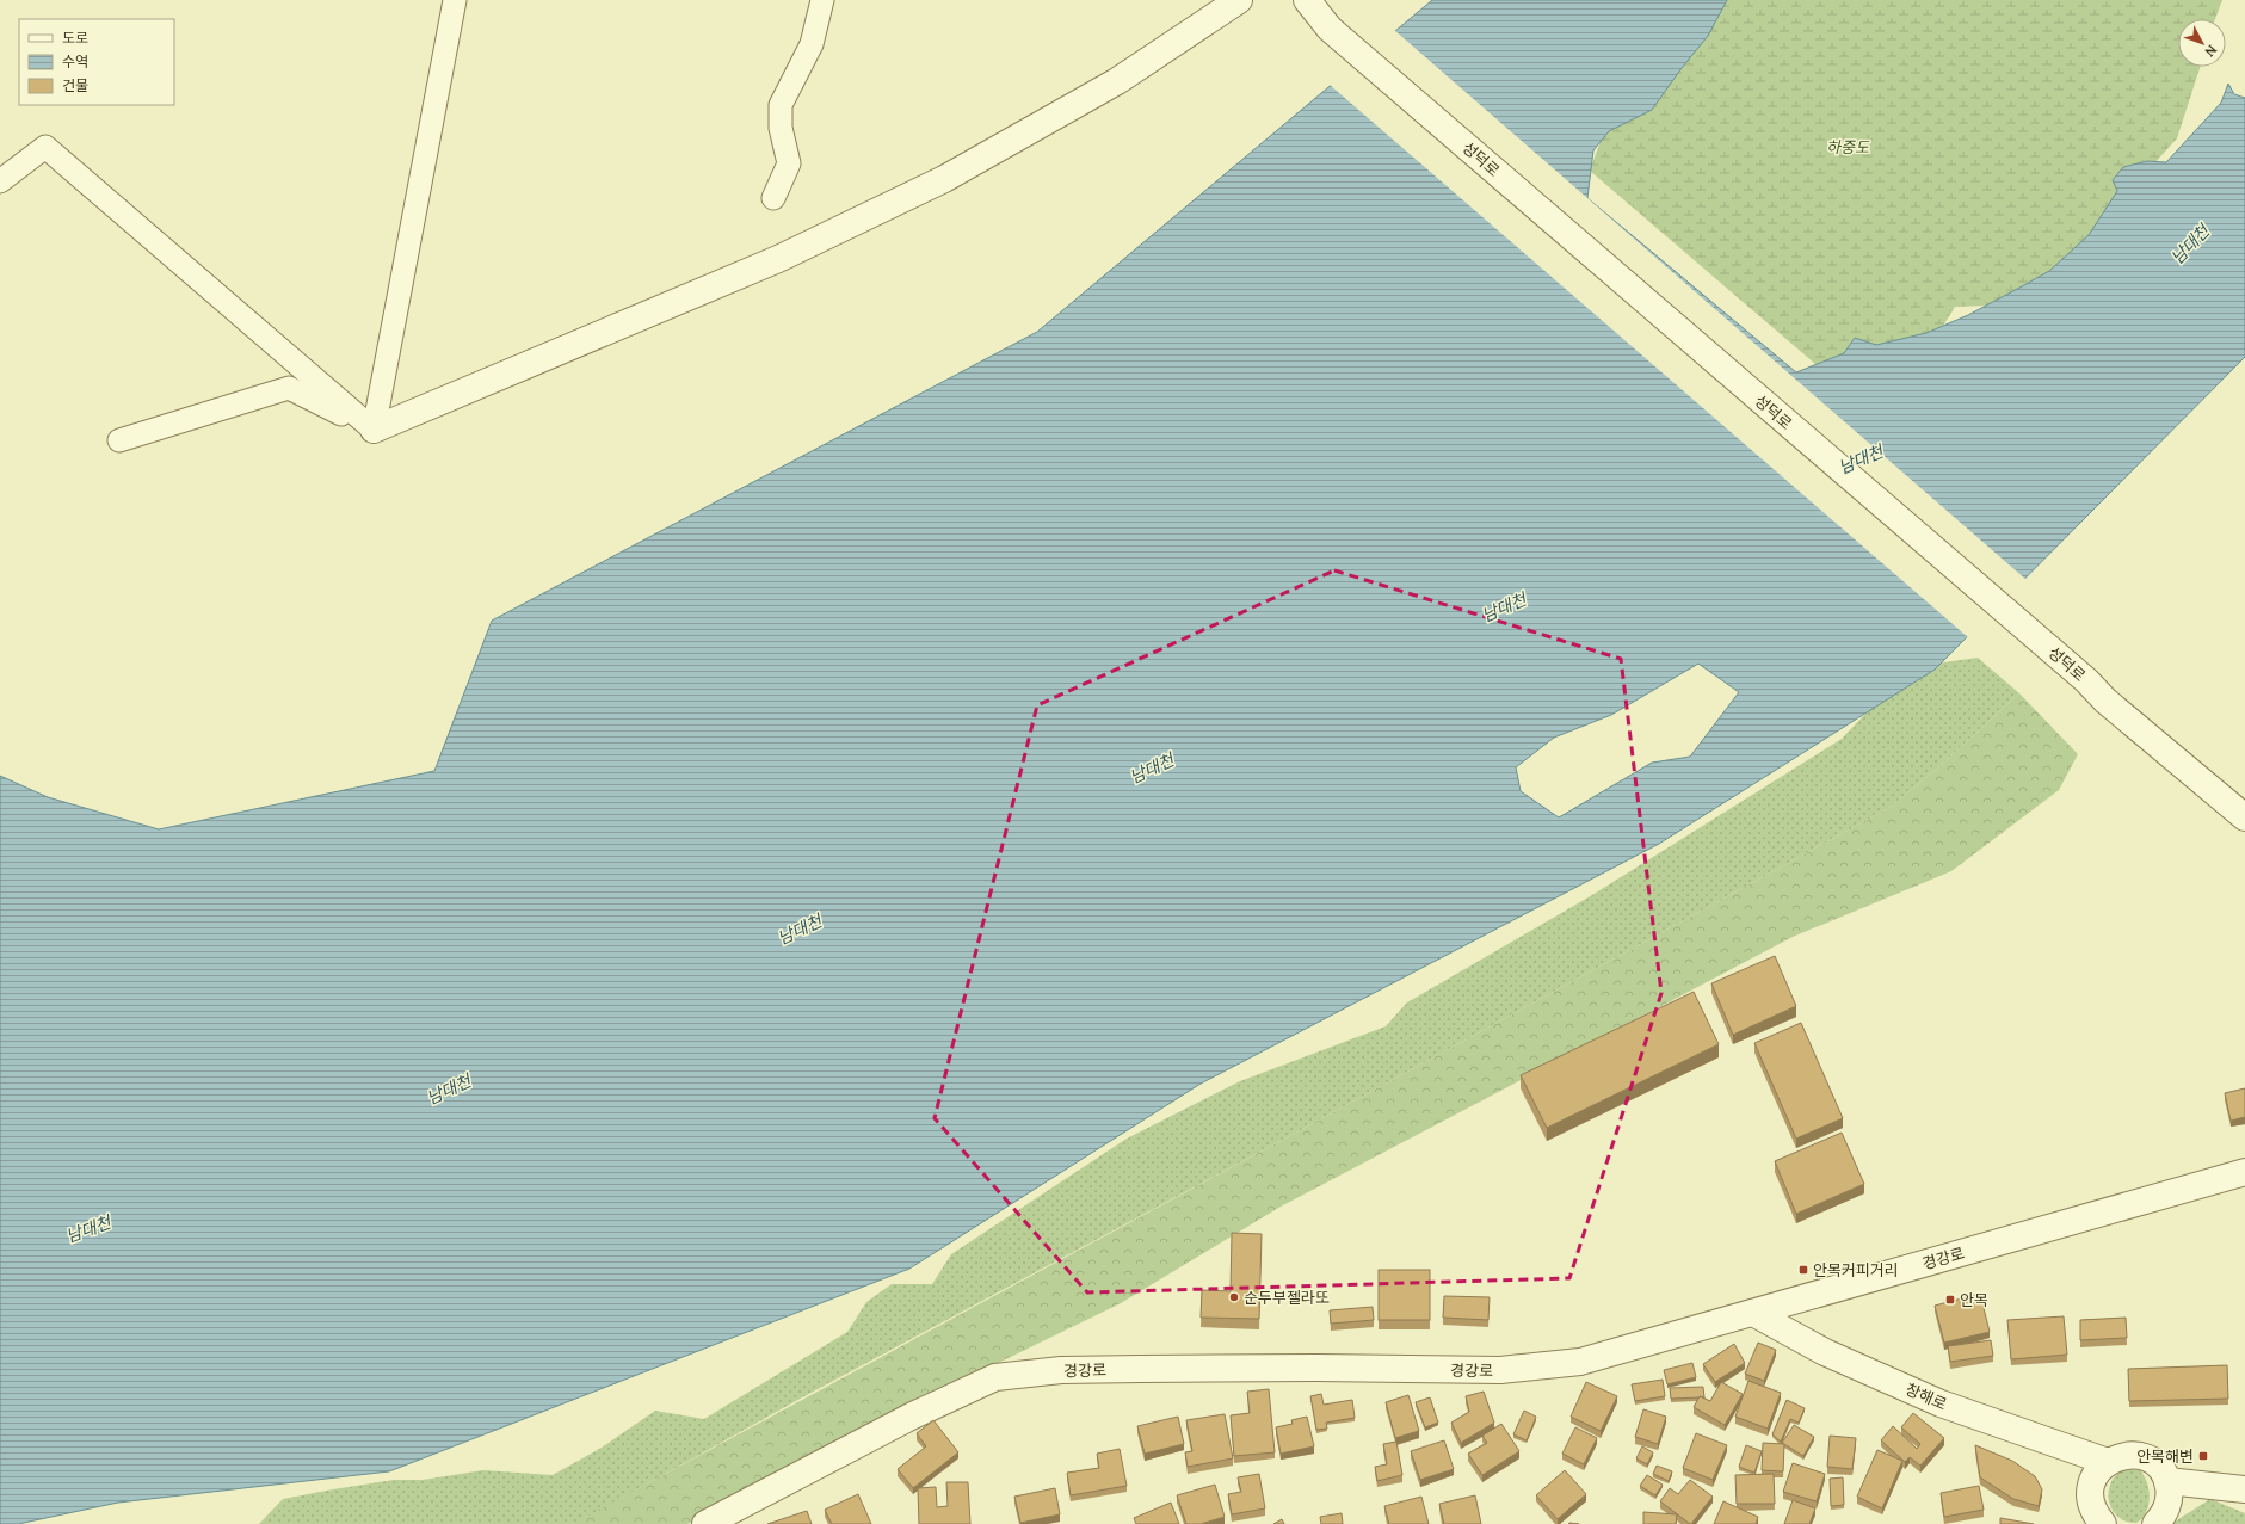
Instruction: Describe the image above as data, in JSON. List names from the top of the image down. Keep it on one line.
{"streets":{"street":["성덕로","경강로","창해로"]},"crossings":[["경강로","창해로"]],"water":["남대천"],"parks":["하중도"],"places":{"transit":["안목커피거리","안목","안목해변"],"other":["순두부젤라또"]},"legend":["도로","수역","건물"],"north":"bottom right"}
